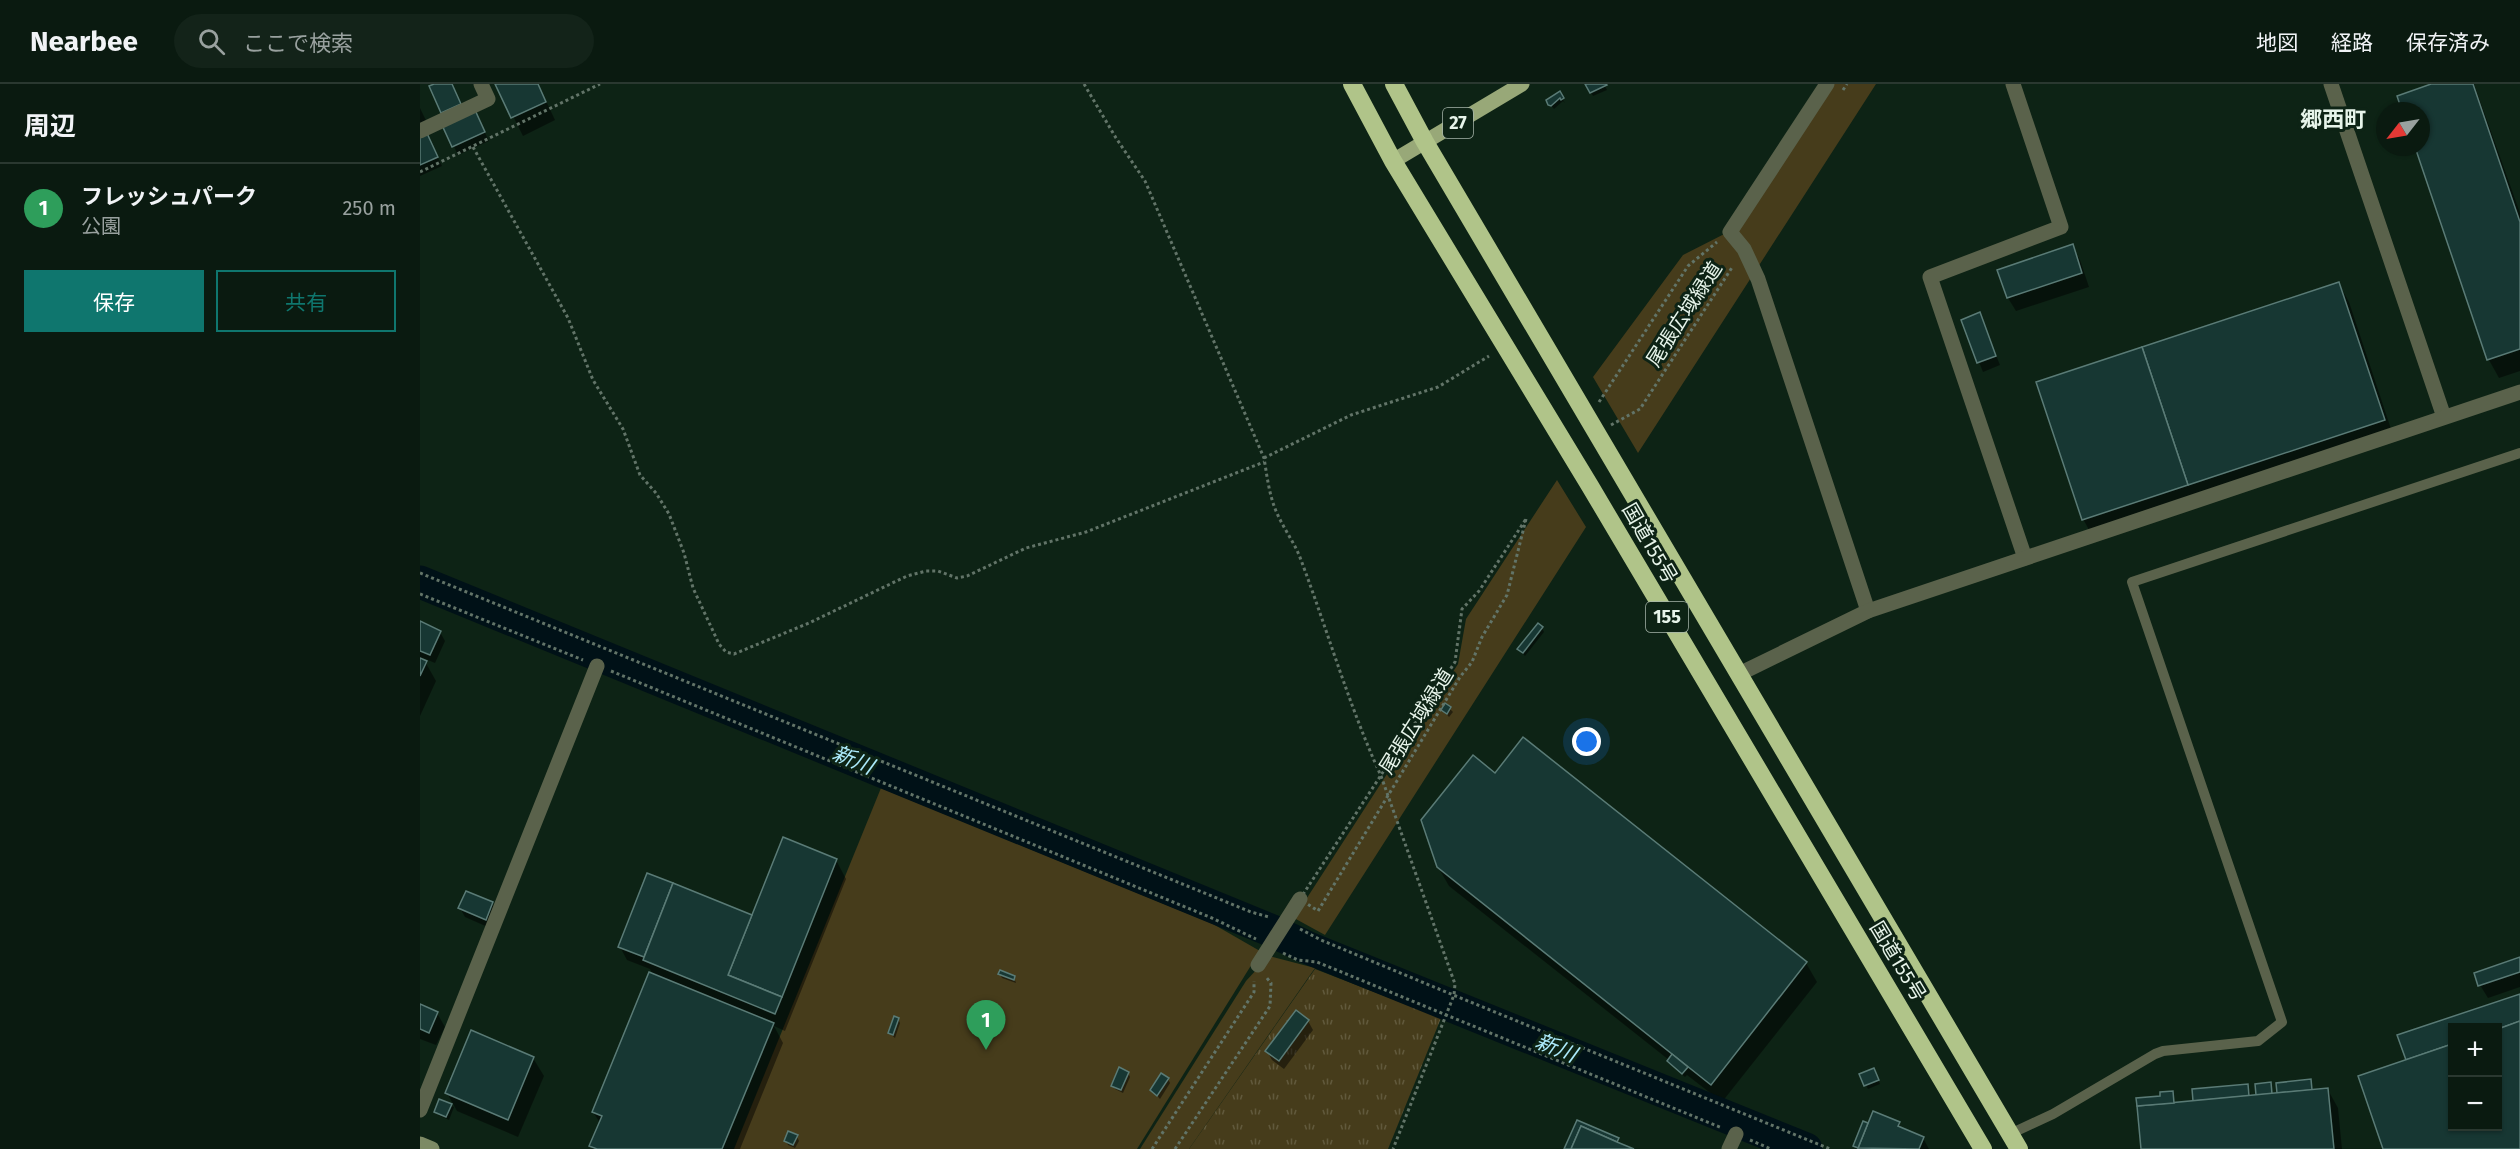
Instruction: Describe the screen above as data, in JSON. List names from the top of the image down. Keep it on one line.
{"streets":{"highway":["国道155号","155"],"main road":["27"],"path":["尾張広域緑道"]},"crossings":[["27","国道155号"]],"districts":["郷西町"],"water":["新川"],"north":"bottom left","page":{"header":"Nearbee","search":"ここで検索","nav":["地図","経路","保存済み"],"heading":"周辺","list":[{"mark":"1","name":"フレッシュパーク","note":"公園","value":"250 m"}],"buttons":["保存","共有"],"pins":"1","map_buttons":["+","−"]}}
